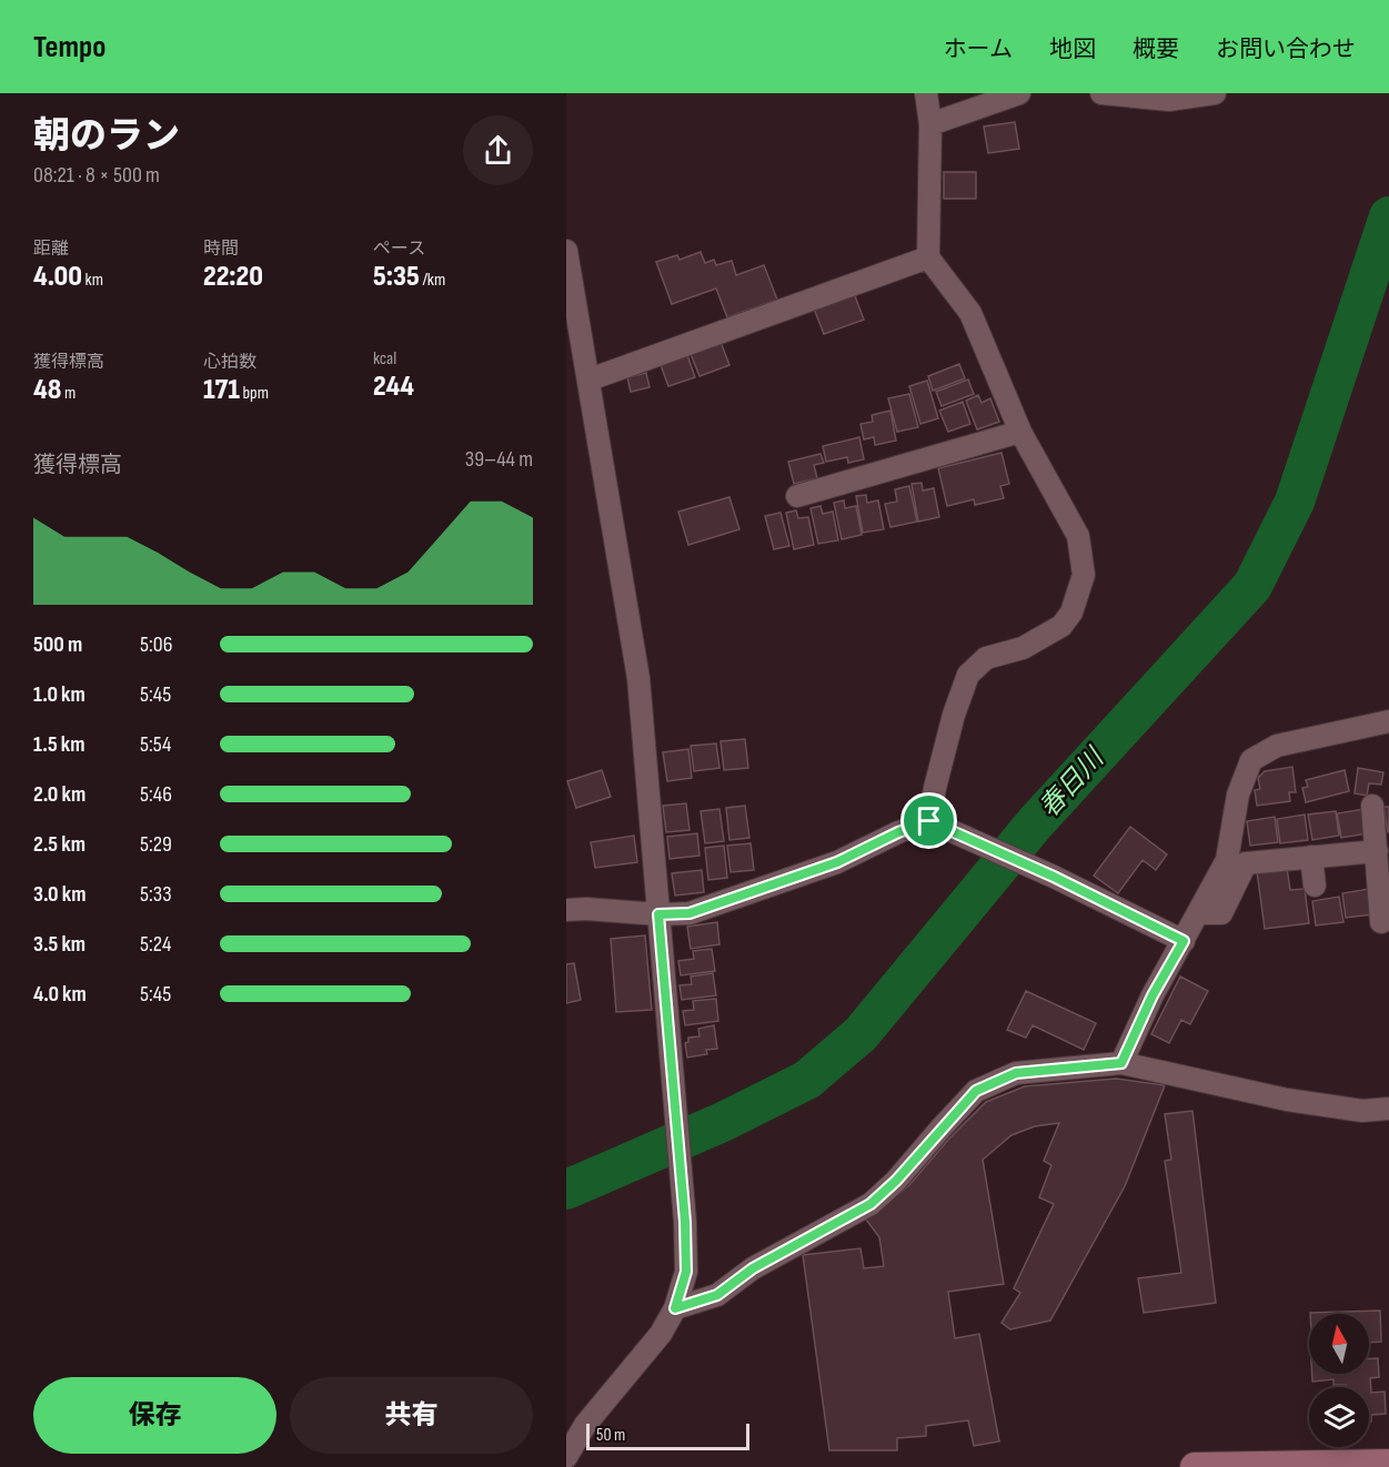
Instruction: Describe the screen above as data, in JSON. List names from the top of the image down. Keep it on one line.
{"water":["春日川"],"scale_bar":"50 m","north":"top","page":{"header":"Tempo","nav":["ホーム","地図","概要","お問い合わせ"],"heading":["朝のラン","08:21 · 8 × 500 m"],"stats":[["距離","4.00 km"],["時間","22:20"],["ペース","5:35 /km"],["獲得標高","48 m"],["心拍数","171 bpm"],["kcal","244"]],"chart":["獲得標高","39–44 m"],"list":[{"name":"500 m","note":"5:06"},{"name":"1.0 km","note":"5:45"},{"name":"1.5 km","note":"5:54"},{"name":"2.0 km","note":"5:46"},{"name":"2.5 km","note":"5:29"},{"name":"3.0 km","note":"5:33"},{"name":"3.5 km","note":"5:24"},{"name":"4.0 km","note":"5:45"}],"buttons":["保存","共有"],"scale":"50 m"}}
